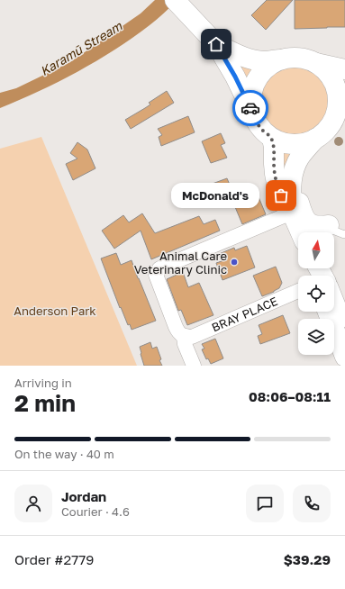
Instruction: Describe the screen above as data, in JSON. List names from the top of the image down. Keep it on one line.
{"streets":{"street":["BRAY PLACE"]},"water":["Karamū Stream"],"parks":["Anderson Park"],"places":["McDonald's","Animal Care Veterinary Clinic"],"north":"top","page":{"bubble":"McDonald's","heading":["2 min","Arriving in","08:06–08:11"],"panel":["Jordan","Courier · 4.6","Order #2779","$39.29"],"bar":"On the way · 40 m"}}
